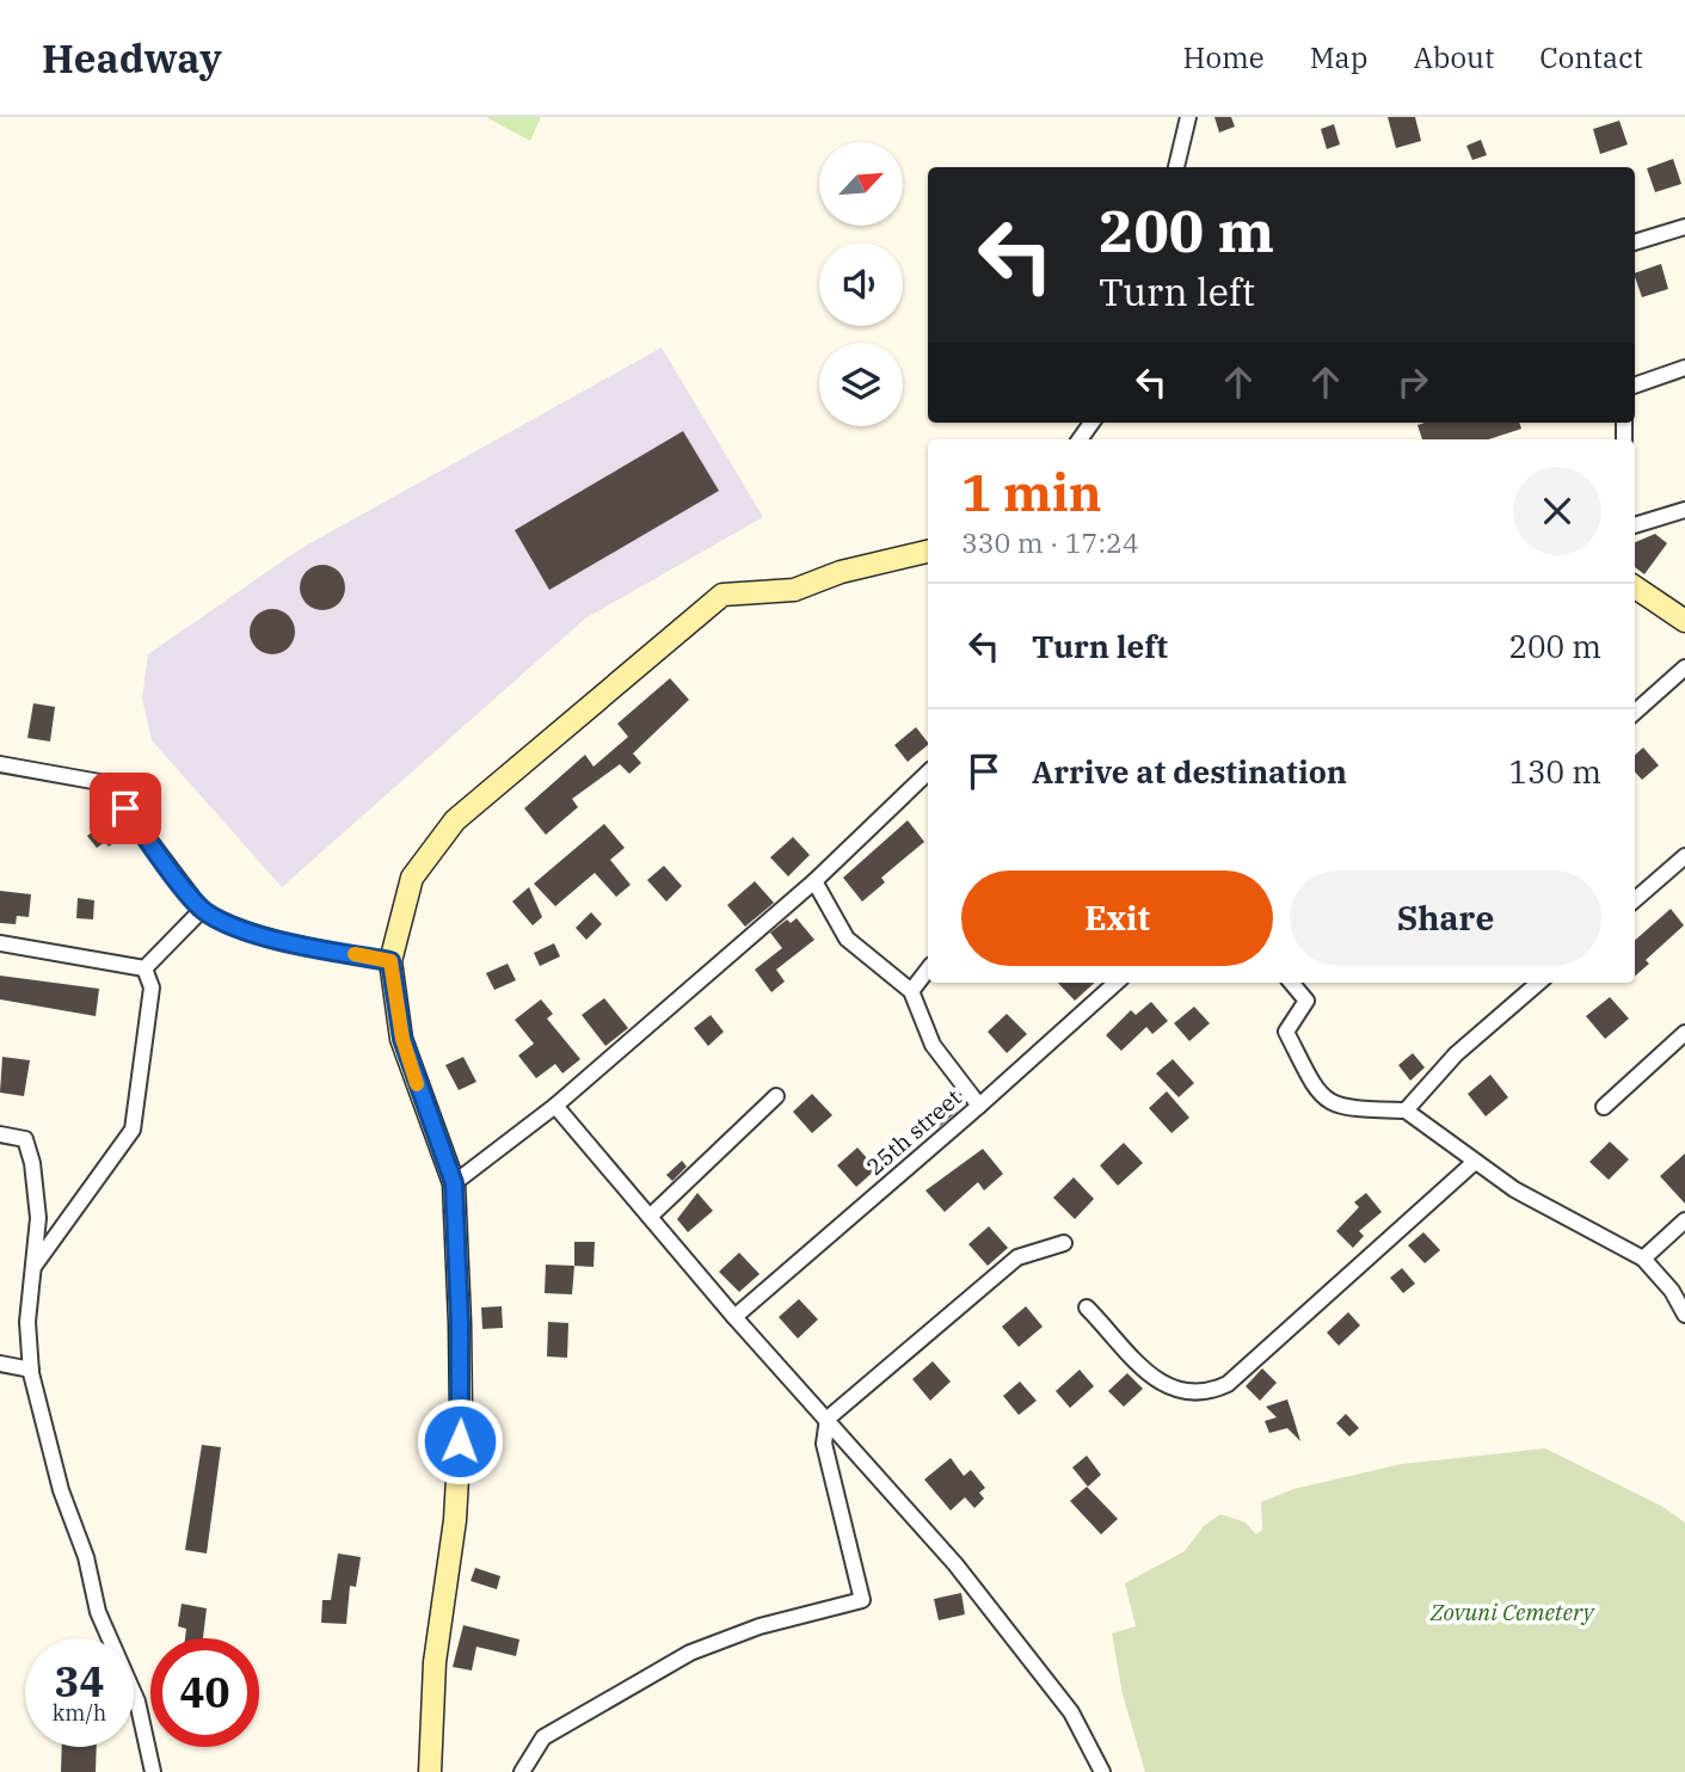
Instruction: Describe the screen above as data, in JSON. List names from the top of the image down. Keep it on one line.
{"streets":{"street":["25th street"]},"parks":["Zovuni Cemetery"],"north":"top right","page":{"header":"Headway","nav":["Home","Map","About","Contact"],"turn":["200 m","Turn left"],"heading":["1 min","330 m · 17:24"],"list":[{"name":"Turn left","value":"200 m"},{"name":"Arrive at destination","value":"130 m"}],"buttons":["Exit","Share"],"speed":"34 km/h","limit":"40"}}
